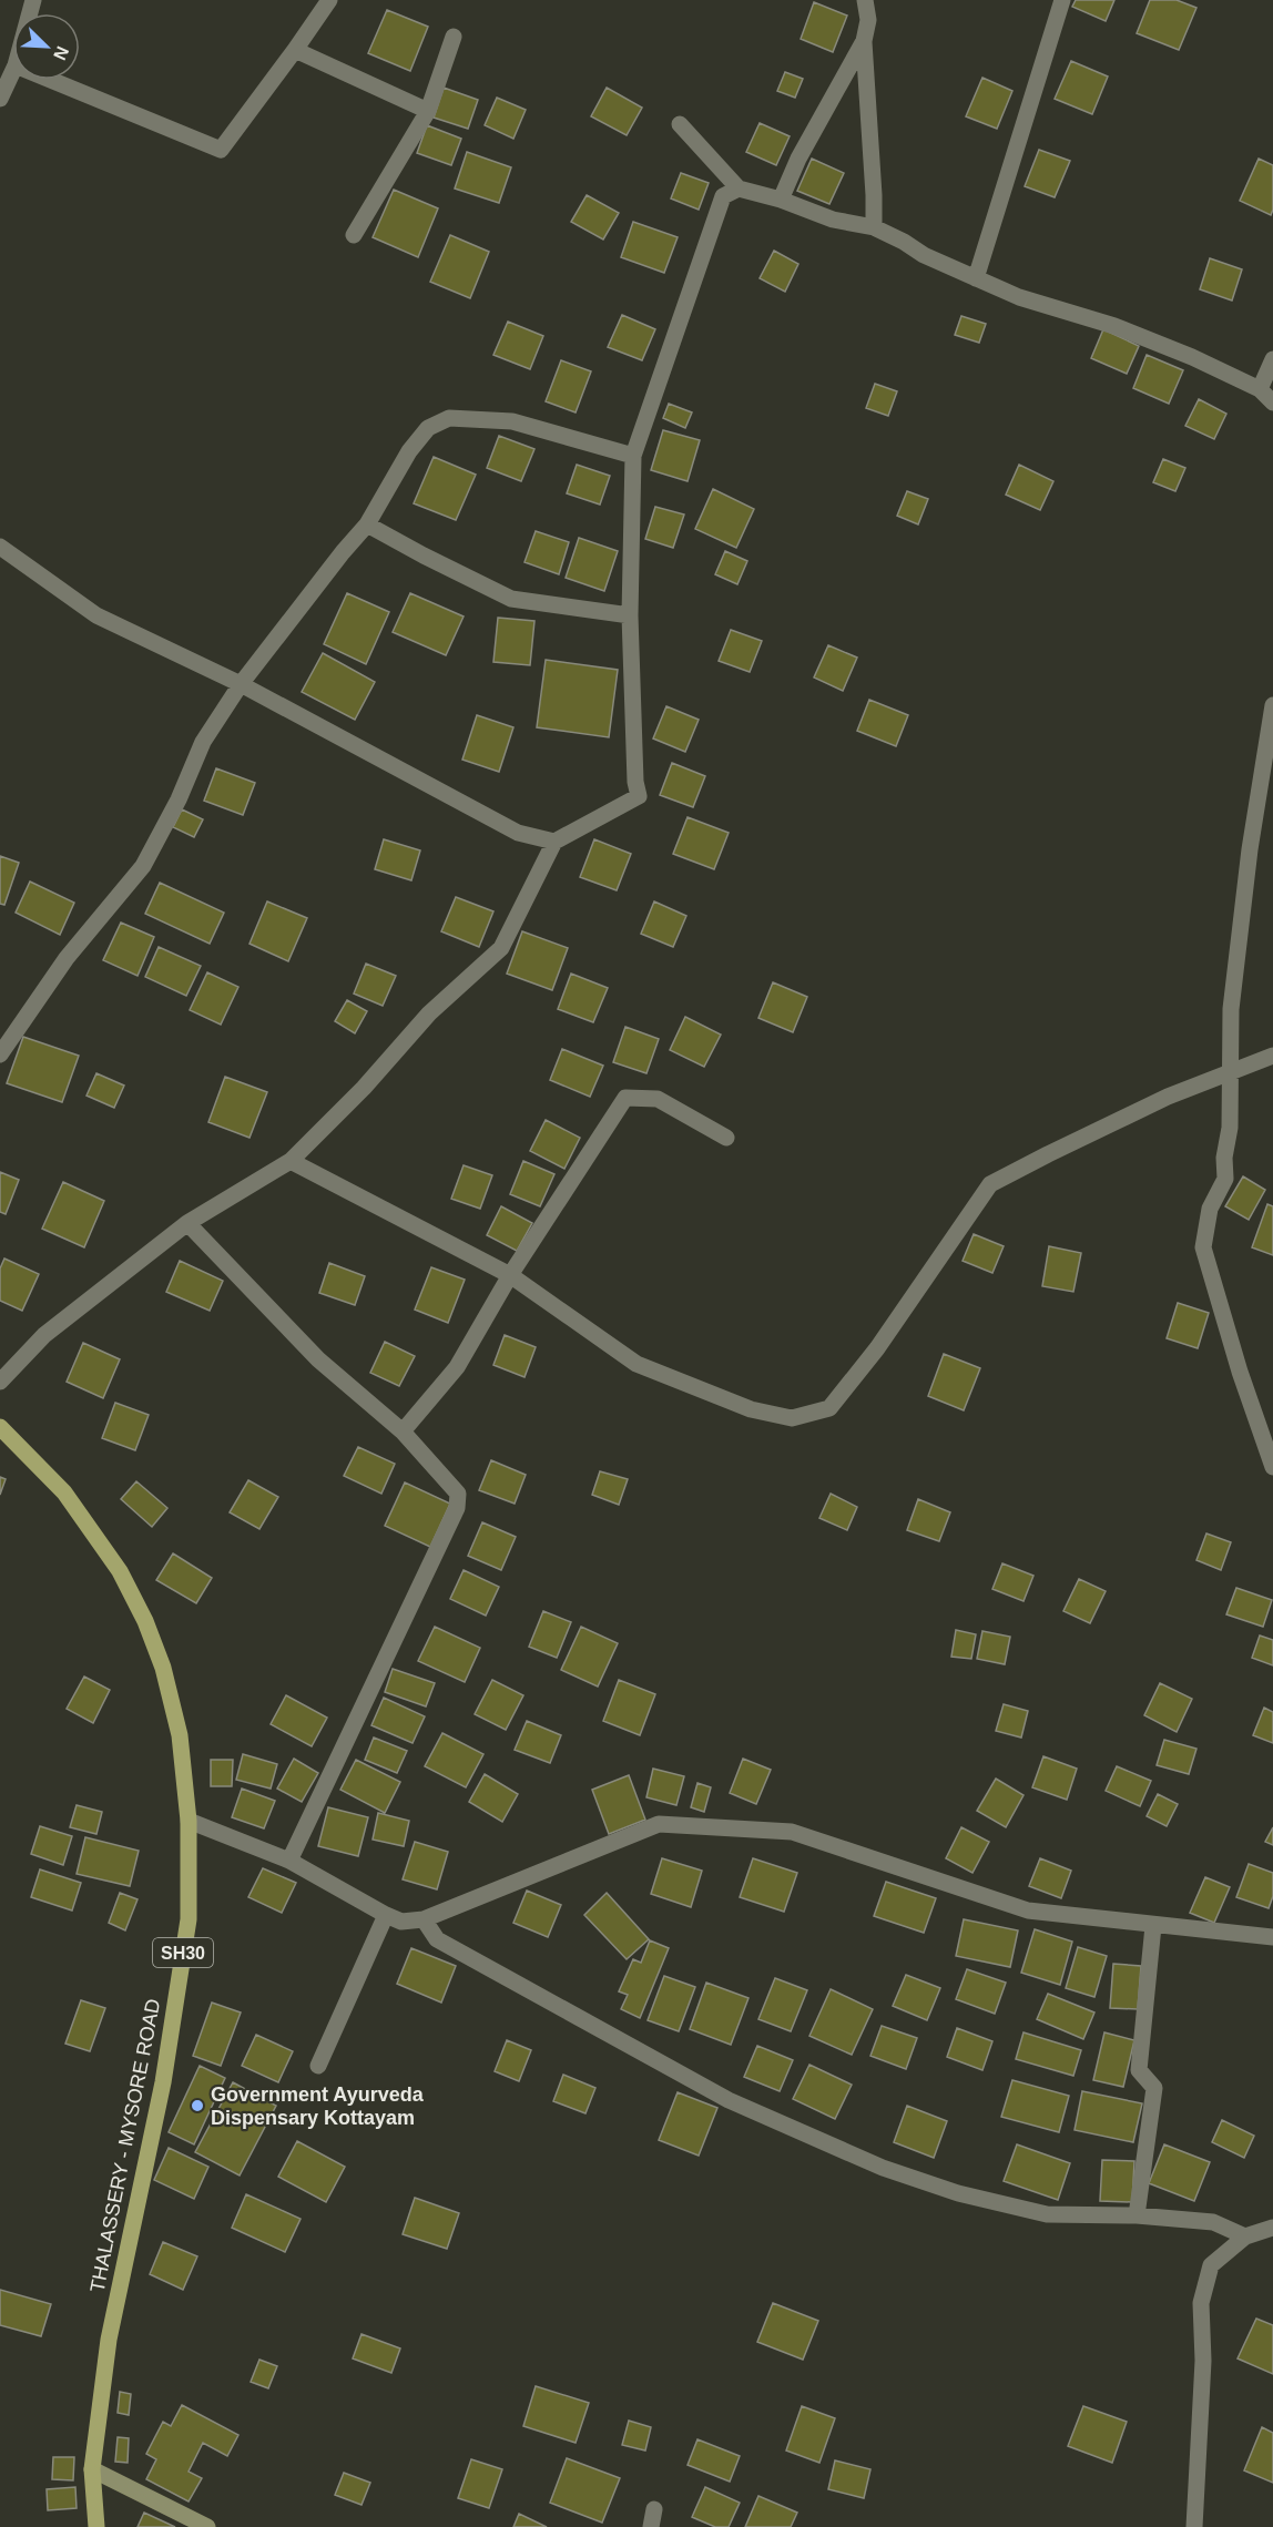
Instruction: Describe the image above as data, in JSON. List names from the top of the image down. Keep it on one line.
{"streets":{"main road":["SH30","THALASSERY - MYSORE ROAD"]},"places":["Government Ayurveda Dispensary Kottayam"],"north":"bottom right"}
